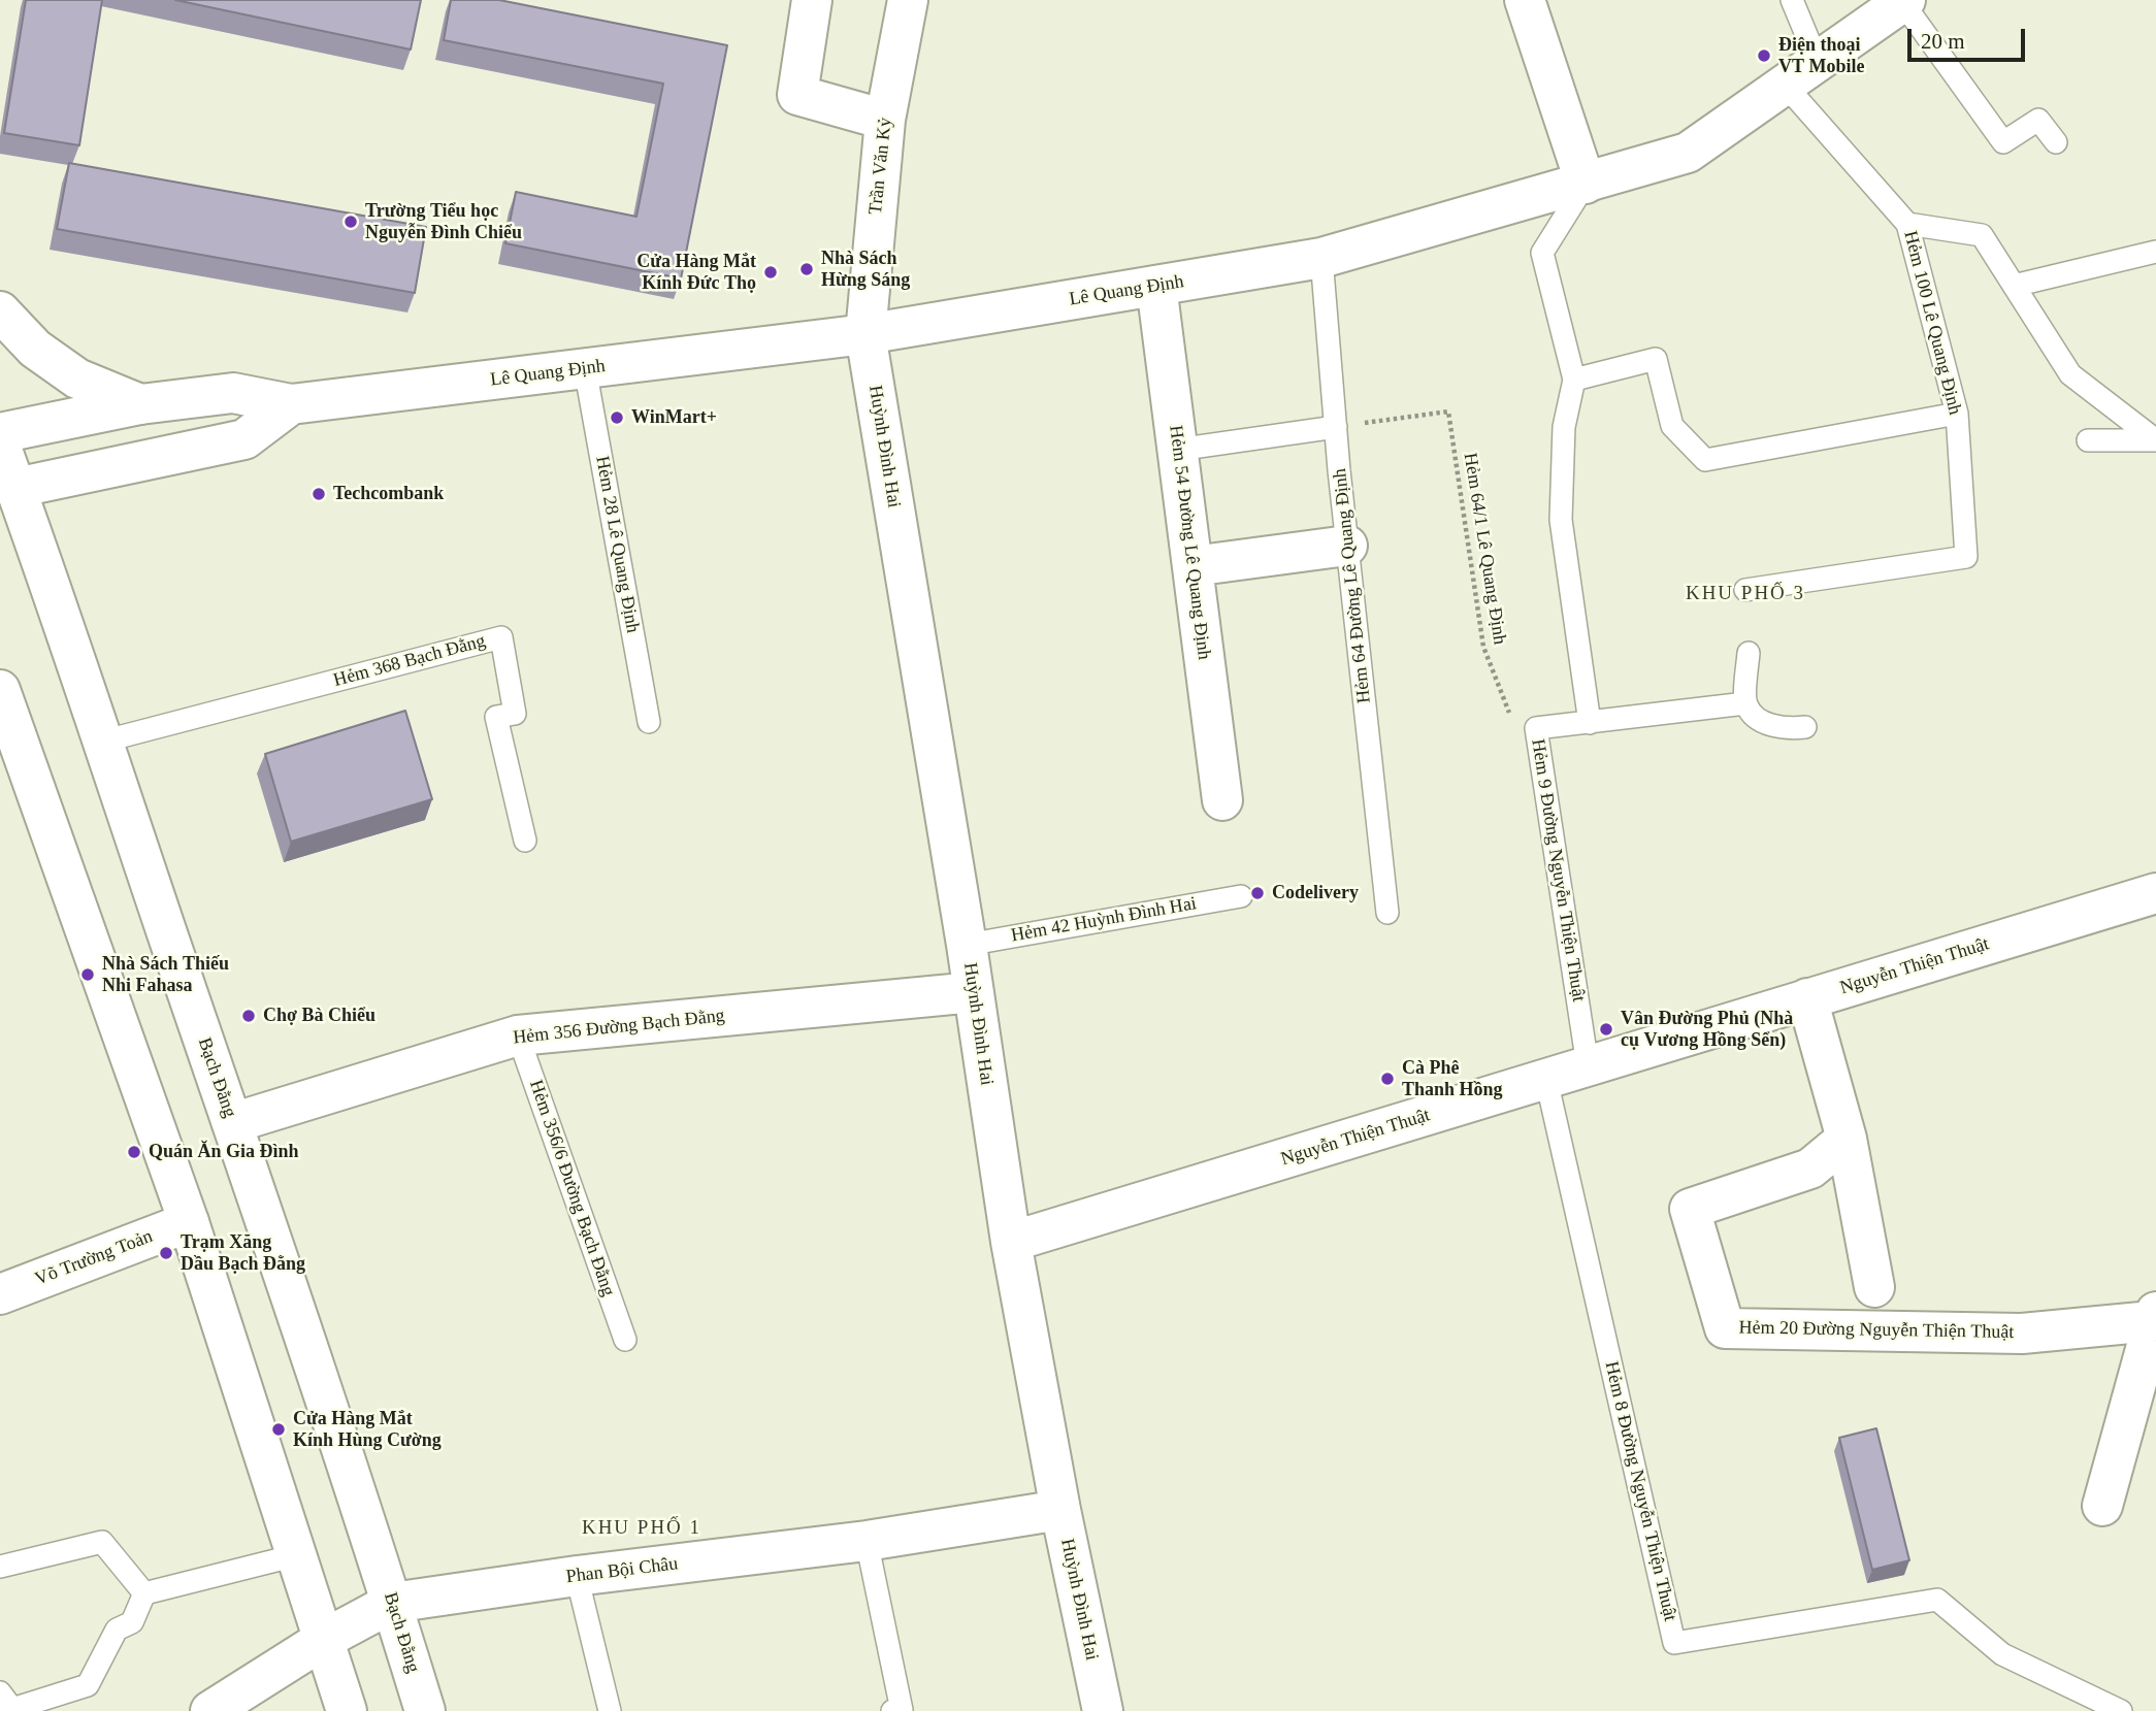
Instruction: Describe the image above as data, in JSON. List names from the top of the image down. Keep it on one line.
{"streets":{"street":["Trần Văn Kỷ","Lê Quang Định","Huỳnh Đình Hai","Hẻm 54 Đường Lê Quang Định","Nguyễn Thiện Thuật","Hẻm 356 Đường Bạch Đằng","Bạch Đằng","Võ Trường Toản","Hẻm 20 Đường Nguyễn Thiện Thuật","Phan Bội Châu"],"lane":["Hẻm 100 Lê Quang Định","Hẻm 28 Lê Quang Định","Hẻm 64 Đường Lê Quang Định","Hẻm 368 Bạch Đằng","Hẻm 9 Đường Nguyễn Thiện Thuật","Hẻm 42 Huỳnh Đình Hai","Hẻm 356/6 Đường Bạch Đằng","Hẻm 8 Đường Nguyễn Thiện Thuật"],"path":["Hẻm 64/1 Lê Quang Định"]},"crossings":[["Trần Văn Kỷ","Lê Quang Định"],["Trần Văn Kỷ","Huỳnh Đình Hai"],["Lê Quang Định","Hẻm 100 Lê Quang Định"],["Lê Quang Định","Huỳnh Đình Hai"],["Lê Quang Định","Hẻm 54 Đường Lê Quang Định"],["Lê Quang Định","Hẻm 28 Lê Quang Định"],["Lê Quang Định","Hẻm 64 Đường Lê Quang Định"],["Huỳnh Đình Hai","Hẻm 42 Huỳnh Đình Hai"],["Huỳnh Đình Hai","Nguyễn Thiện Thuật"],["Huỳnh Đình Hai","Hẻm 356 Đường Bạch Đằng"],["Huỳnh Đình Hai","Phan Bội Châu"],["Hẻm 64/1 Lê Quang Định","Hẻm 64 Đường Lê Quang Định"],["Hẻm 368 Bạch Đằng","Bạch Đằng"],["Hẻm 9 Đường Nguyễn Thiện Thuật","Nguyễn Thiện Thuật"],["Nguyễn Thiện Thuật","Hẻm 8 Đường Nguyễn Thiện Thuật"],["Hẻm 356 Đường Bạch Đằng","Bạch Đằng"],["Hẻm 356 Đường Bạch Đằng","Hẻm 356/6 Đường Bạch Đằng"],["Bạch Đằng","Phan Bội Châu"]],"districts":["KHU PHỐ 3","KHU PHỐ 1"],"places":["Điện thoại VT Mobile","Trường Tiểu học Nguyễn Đình Chiểu","Nhà Sách Hừng Sáng","Cửa Hàng Mắt Kính Đức Thọ","WinMart+","Techcombank","Codelivery","Nhà Sách Thiếu Nhi Fahasa","Chợ Bà Chiểu","Vân Đường Phủ (Nhà cụ Vương Hồng Sển)","Cà Phê Thanh Hồng","Quán Ăn Gia Đình","Trạm Xăng Dầu Bạch Đằng","Cửa Hàng Mắt Kính Hùng Cường"],"scale_bar":"20 m"}
